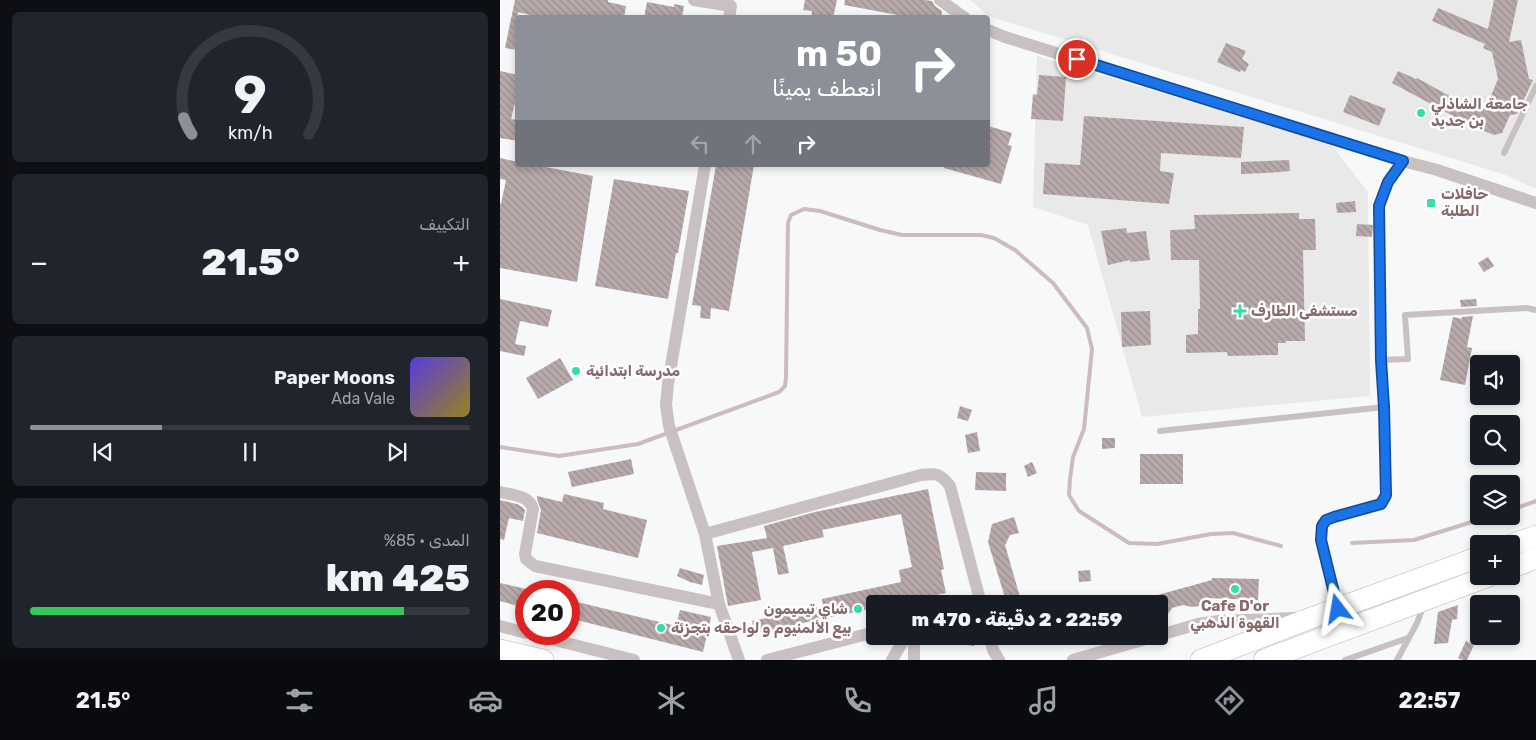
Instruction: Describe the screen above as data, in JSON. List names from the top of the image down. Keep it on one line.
{"places":{"other":["جامعة الشاذلي بن جديد","مدرسة ابتدائية","Cafe D'or القهوة الذهبي","شاي تيميمون","بيع الألمنيوم و لواحقه بتجزئة"],"transit":["حافلات الطلبة"],"health":["مستشفى الطارف"]},"page":{"turn":["50 m","انعطف يمينًا"],"tile":["التكييف",["المدى · 85%","425 km"]],"heat":["−","21.5°","+"],"map_buttons":["+","−"],"song":["Paper Moons","Ada Vale"],"limit":"20","trip":"22:59 · 2 دقيقة · 470 m","tabs":["22:57","21.5°"],"gauge":["9","km/h"]}}
